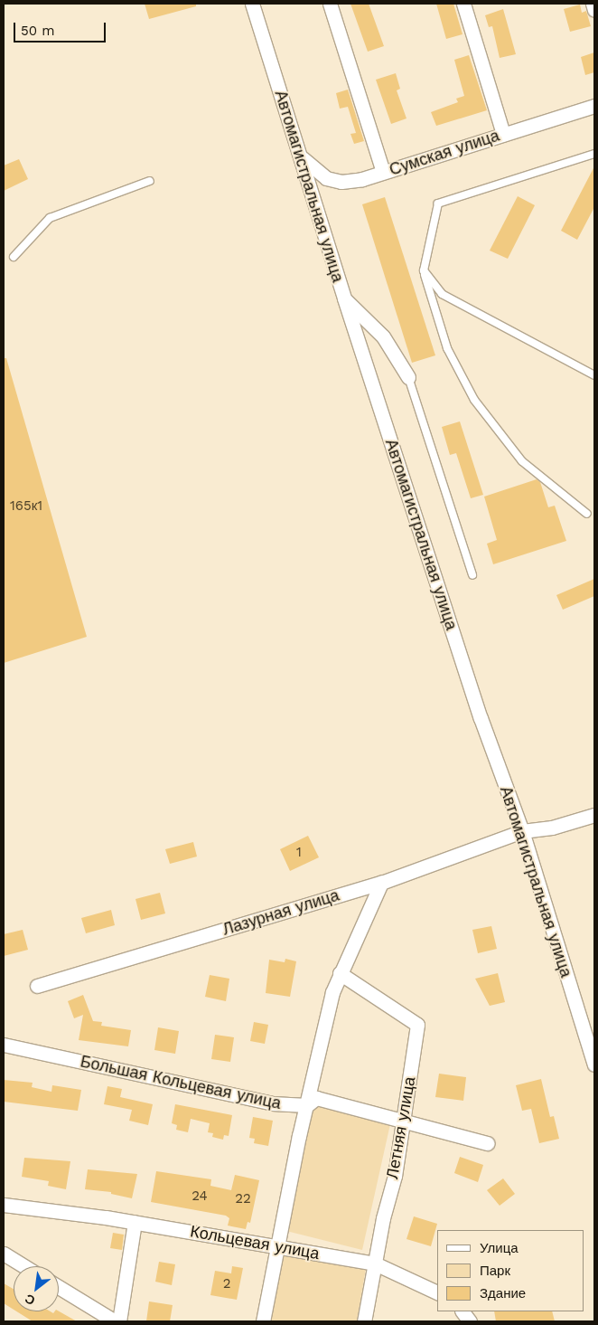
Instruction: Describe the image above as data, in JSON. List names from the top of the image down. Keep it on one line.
{"streets":{"street":["Сумская улица","Автомагистральная улица","Лазурная улица","Большая Кольцевая улица","Летняя улица","Кольцевая улица"]},"crossings":[["Сумская улица","Автомагистральная улица"],["Автомагистральная улица","Лазурная улица"],["Большая Кольцевая улица","Летняя улица"],["Летняя улица","Кольцевая улица"]],"house_numbers":["165к1","1","24","22","2"],"legend":["Улица","Парк","Здание"],"scale_bar":"50 m","north":"bottom left"}
